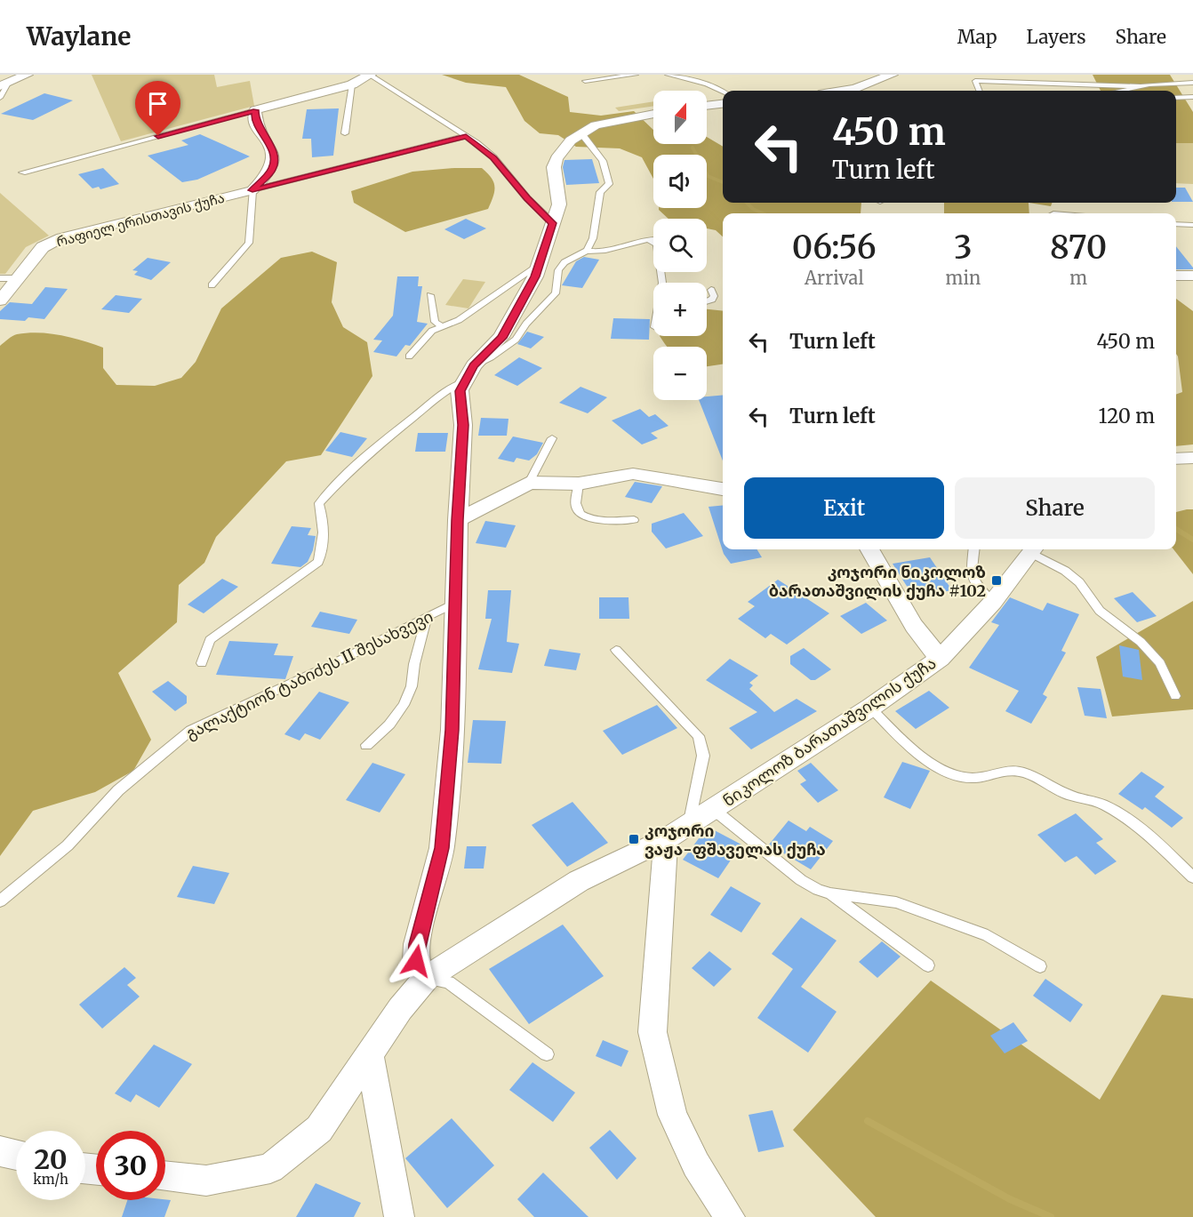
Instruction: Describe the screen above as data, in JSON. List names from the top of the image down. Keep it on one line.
{"streets":{"street":["რაფიელ ერისთავის ქუჩა","ნიკოლოზ ბარათაშვილის ქუჩა"],"lane":["გალაქტიონ ტაბიძეს II შესახვევი"]},"places":{"transit":["კოჯორი ნიკოლოზ ბარათაშვილის ქუჩა #102","კოჯორი ვაჟა-ფშაველას ქუჩა"]},"north":"top","page":{"header":"Waylane","nav":["Map","Layers","Share"],"map_buttons":["+","−"],"turn":["450 m","Turn left"],"eta":["06:56","Arrival","3","min","870","m"],"list":[{"name":"Turn left","value":"450 m"},{"name":"Turn left","value":"120 m"}],"buttons":["Exit","Share"],"speed":"20 km/h","limit":"30"}}
